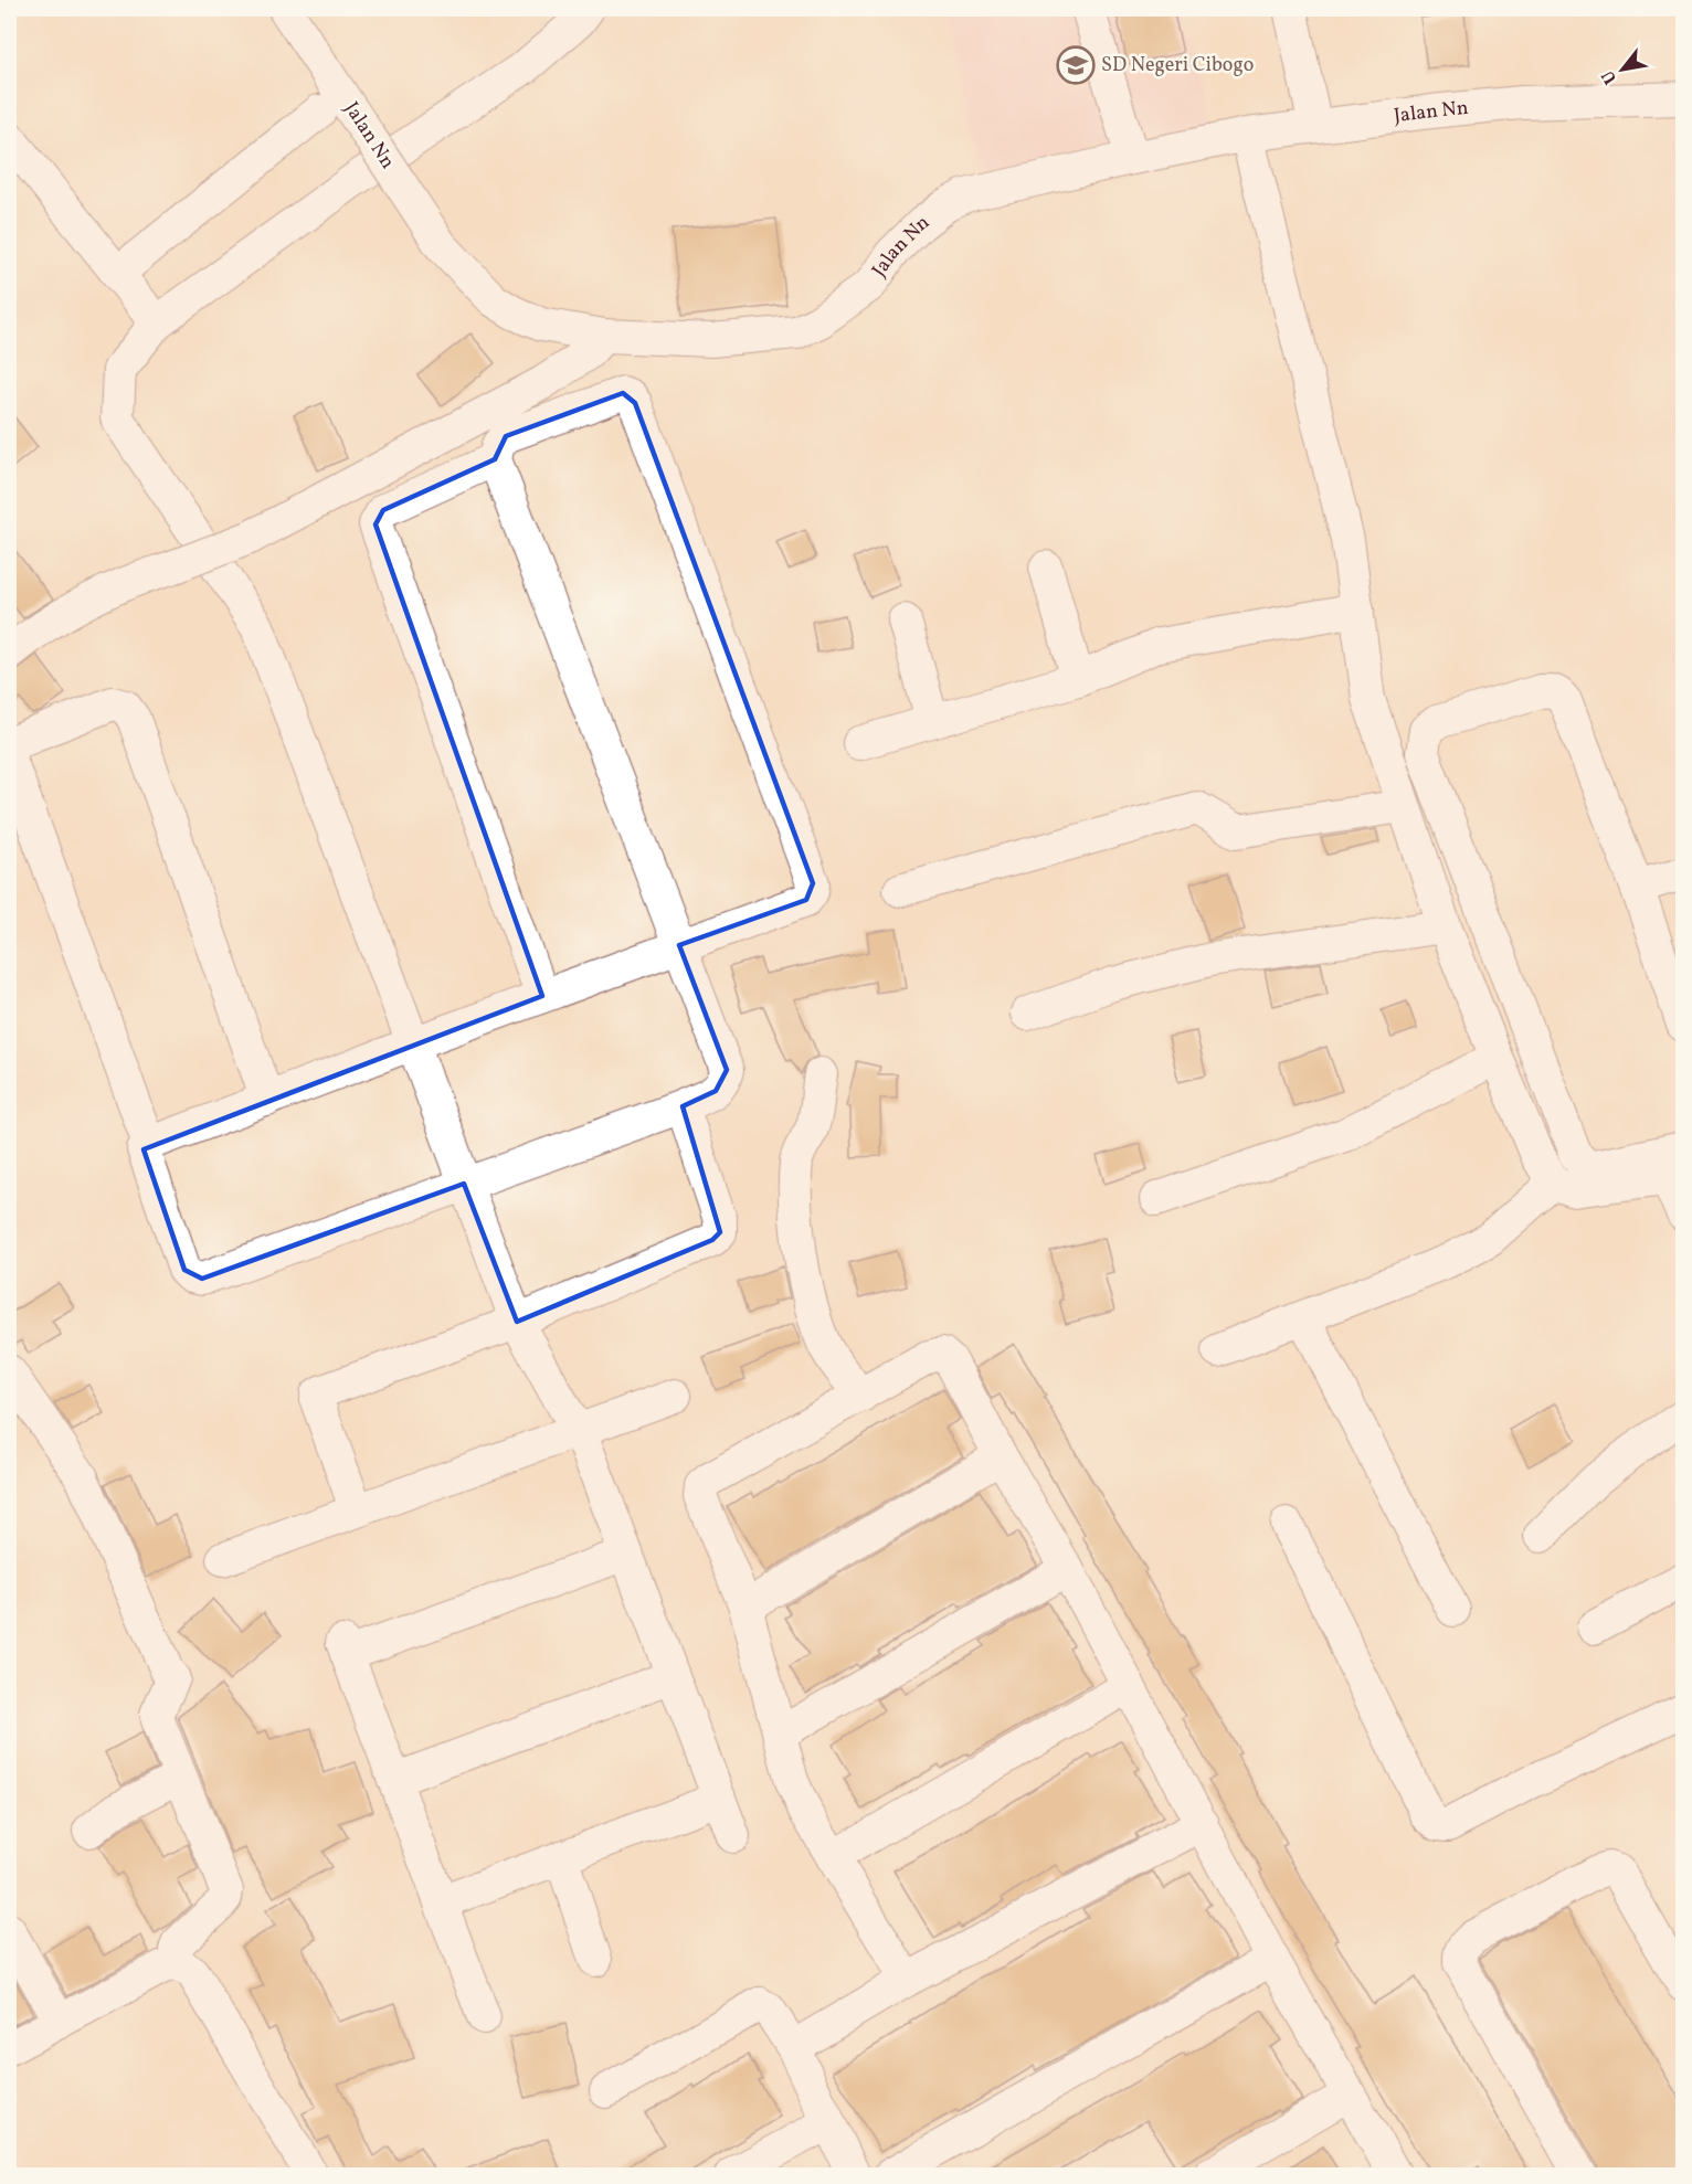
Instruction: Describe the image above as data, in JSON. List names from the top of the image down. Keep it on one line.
{"streets":{"street":["Jalan Nn"]},"places":{"school or university":["SD Negeri Cibogo"]},"north":"bottom left"}
